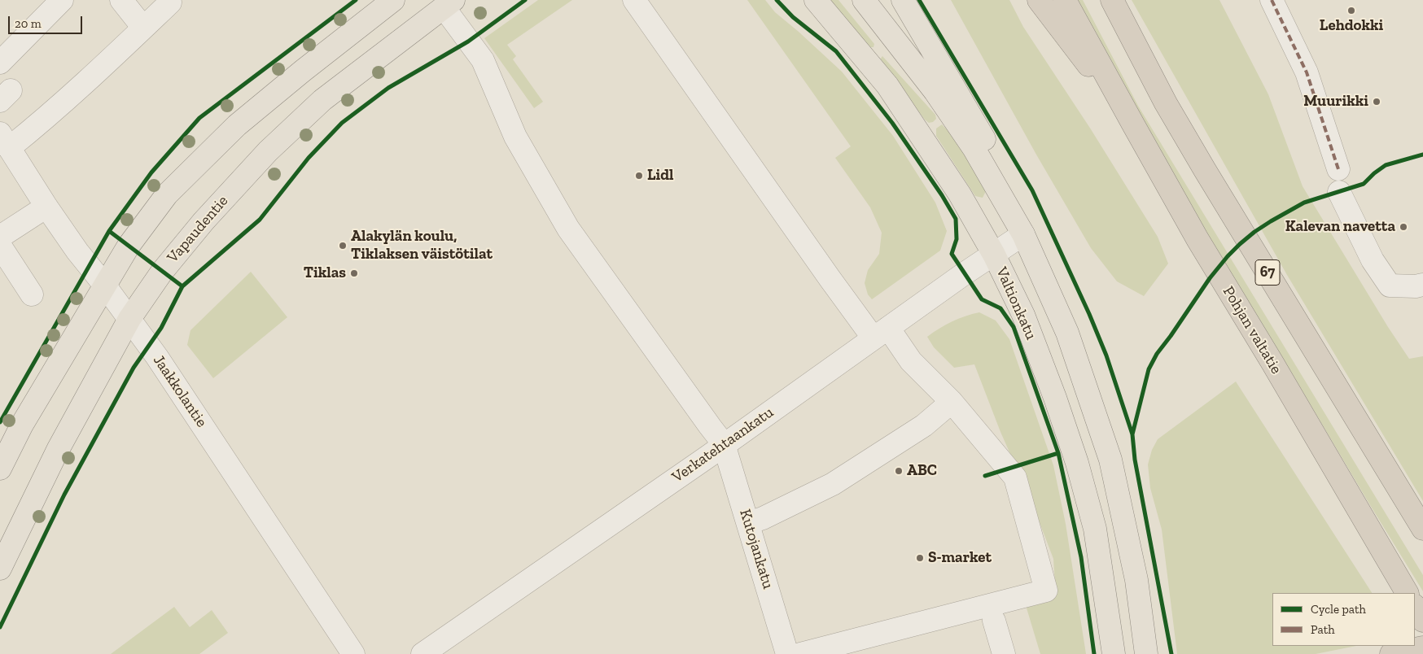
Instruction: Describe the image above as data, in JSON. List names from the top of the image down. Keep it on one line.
{"streets":{"highway":["67","Pohjan valtatie"],"main road":["Vapaudentie","Valtionkatu"],"street":["Jaakkolantie","Verkatehtaankatu","Kutojankatu"]},"crossings":[["Vapaudentie","Jaakkolantie"],["Valtionkatu","Verkatehtaankatu"],["Verkatehtaankatu","Kutojankatu"]],"places":["Lehdokki","Muurikki","Lidl","Kalevan navetta","Alakylän koulu, Tiklaksen väistötilat","Tiklas","ABC","S-market"],"legend":["Cycle path","Path"],"scale_bar":"20 m"}
